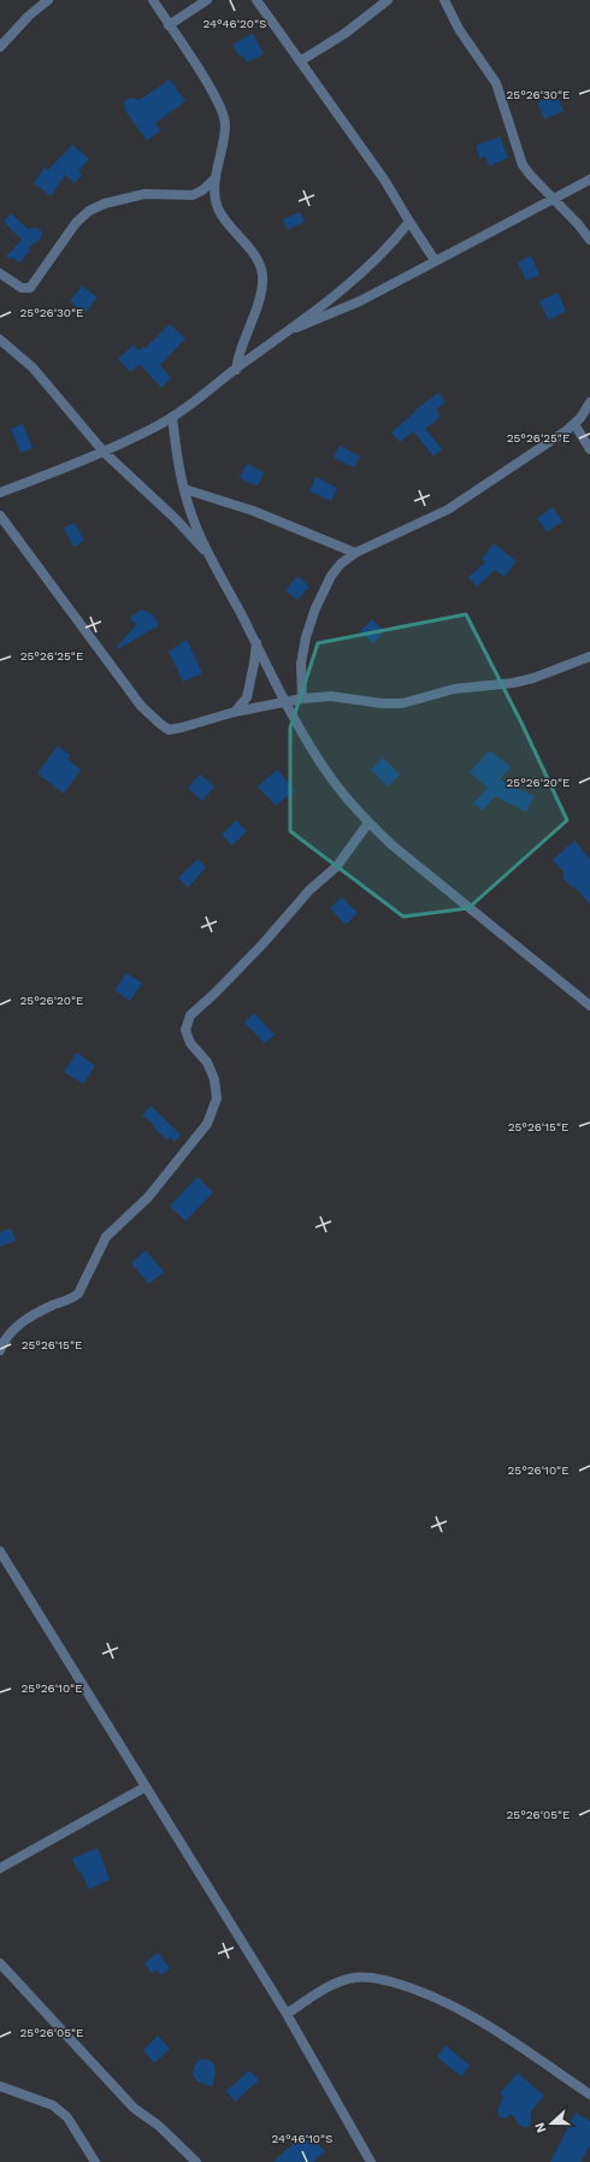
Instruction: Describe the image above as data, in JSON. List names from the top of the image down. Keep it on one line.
{"north":"left","coordinates":["24°46'20\"S","25°26'30\"E","25°26'25\"E","25°26'20\"E","25°26'15\"E","25°26'10\"E","25°26'05\"E","24°46'10\"S"]}
